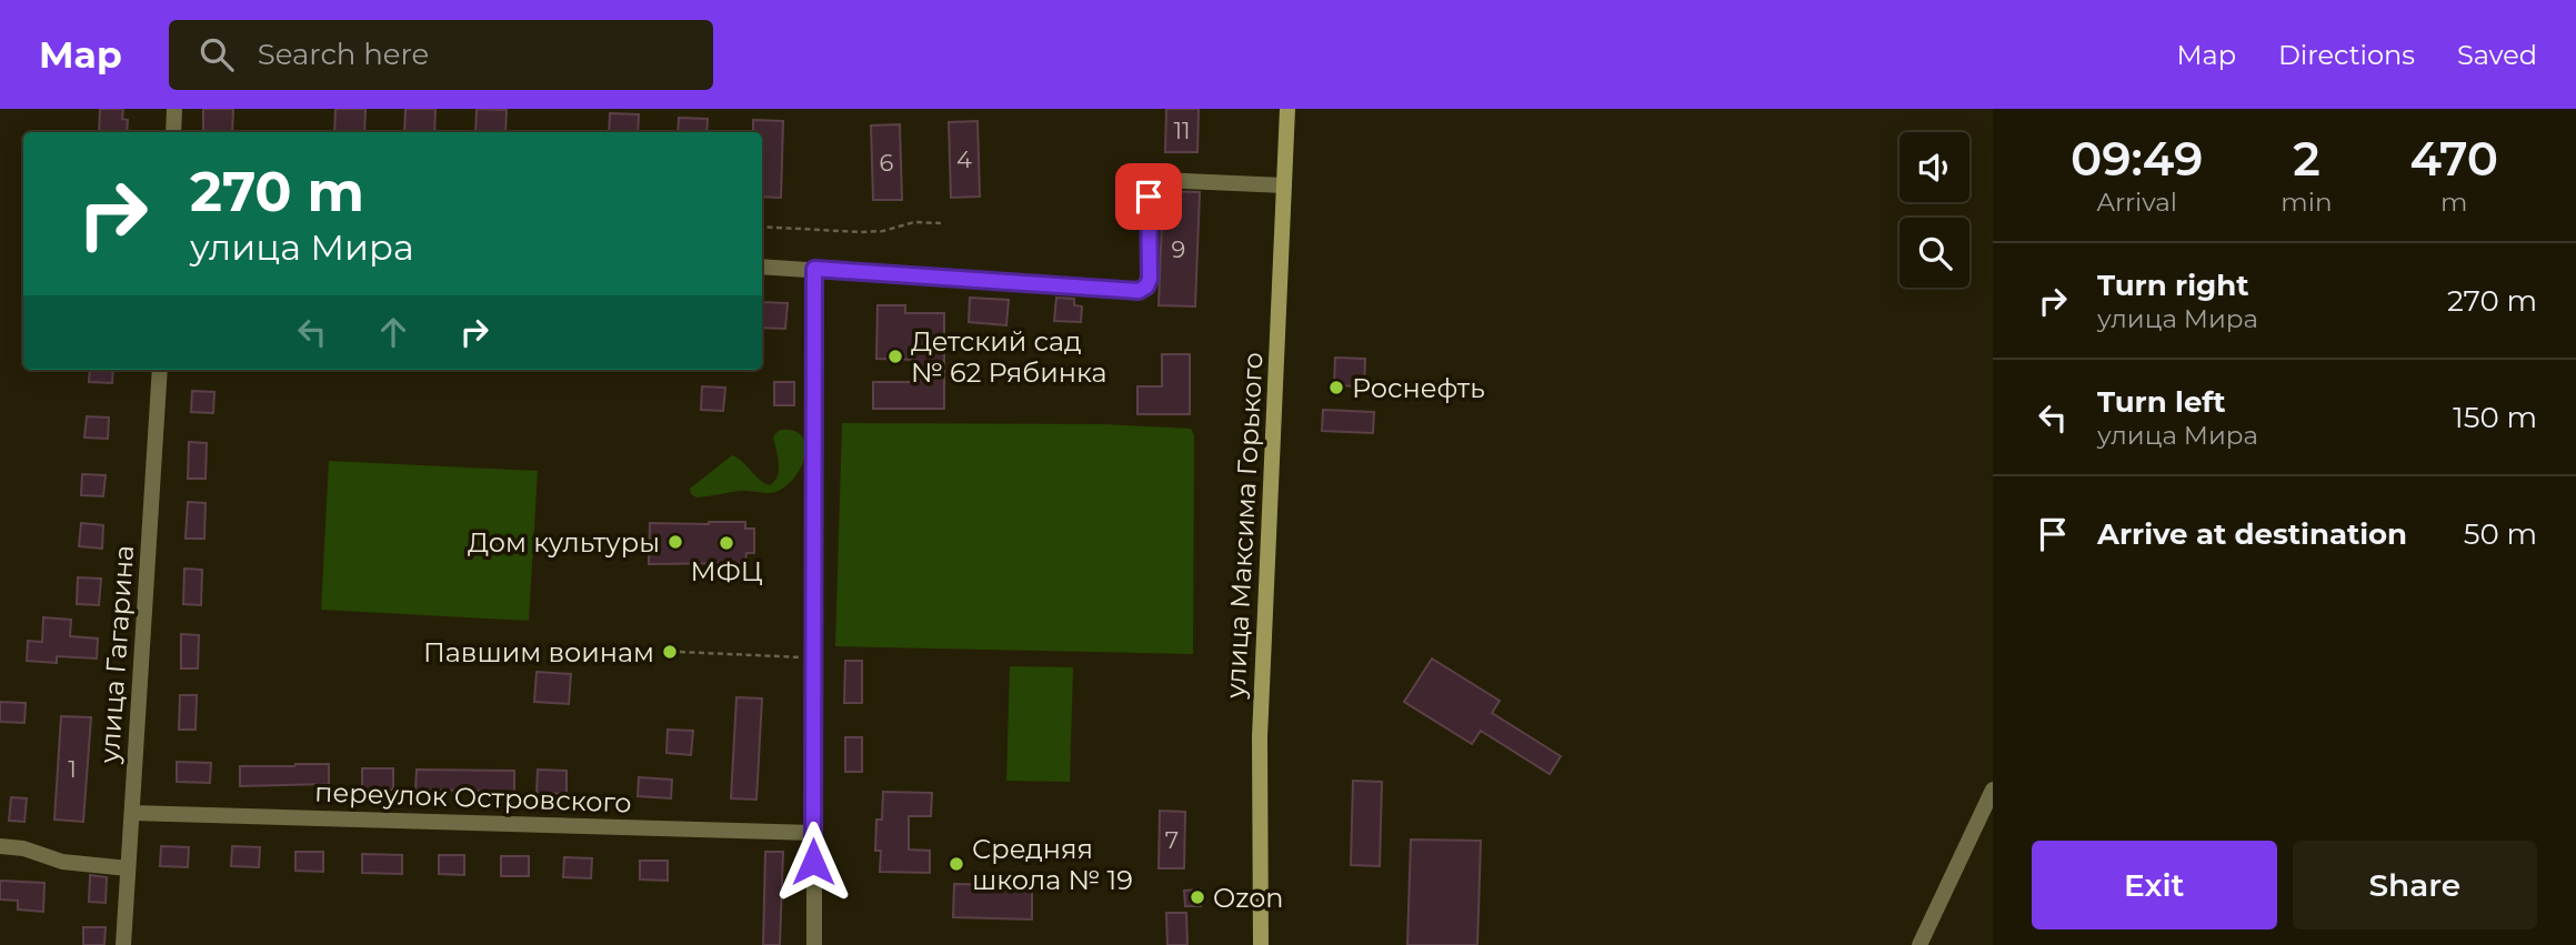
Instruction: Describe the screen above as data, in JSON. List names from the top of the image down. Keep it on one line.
{"streets":{"main road":["улица Максима Горького"],"street":["улица Гагарина","переулок Островского"]},"crossings":[["улица Гагарина","переулок Островского"]],"places":["Детский сад № 62 Рябинка","Роснефть","Дом культуры","МФЦ","Павшим воинам","Средняя школа № 19","Ozon"],"house_numbers":["11","4","6","9","1","7"],"page":{"header":"Map","search":"Search here","nav":["Map","Directions","Saved"],"eta":["09:49","Arrival","2","min","470","m"],"turn":["270 m","улица Мира"],"list":[{"name":"Turn right","note":"улица Мира","value":"270 m"},{"name":"Turn left","note":"улица Мира","value":"150 m"},{"name":"Arrive at destination","value":"50 m"}],"buttons":["Exit","Share"]}}
